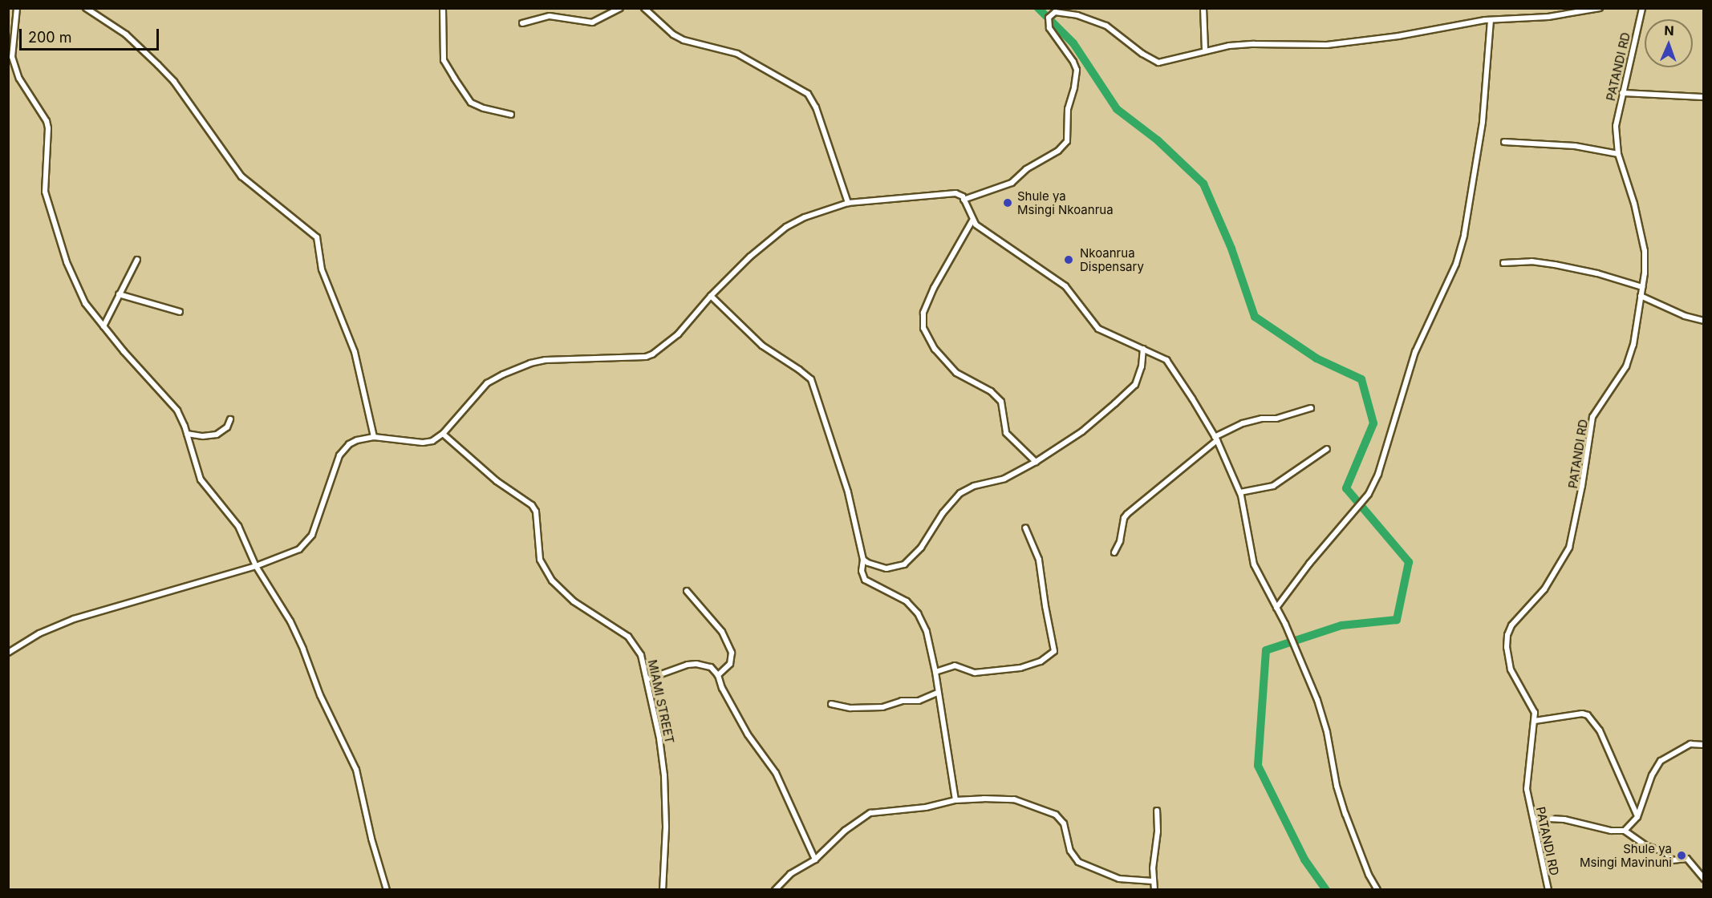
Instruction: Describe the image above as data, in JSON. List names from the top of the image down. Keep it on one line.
{"streets":{"street":["PATANDI RD","MIAMI STREET"]},"places":["Shule ya Msingi Nkoanrua","Nkoanrua Dispensary","Shule ya Msingi Mavinuni"],"scale_bar":"200 m","north":"top"}
